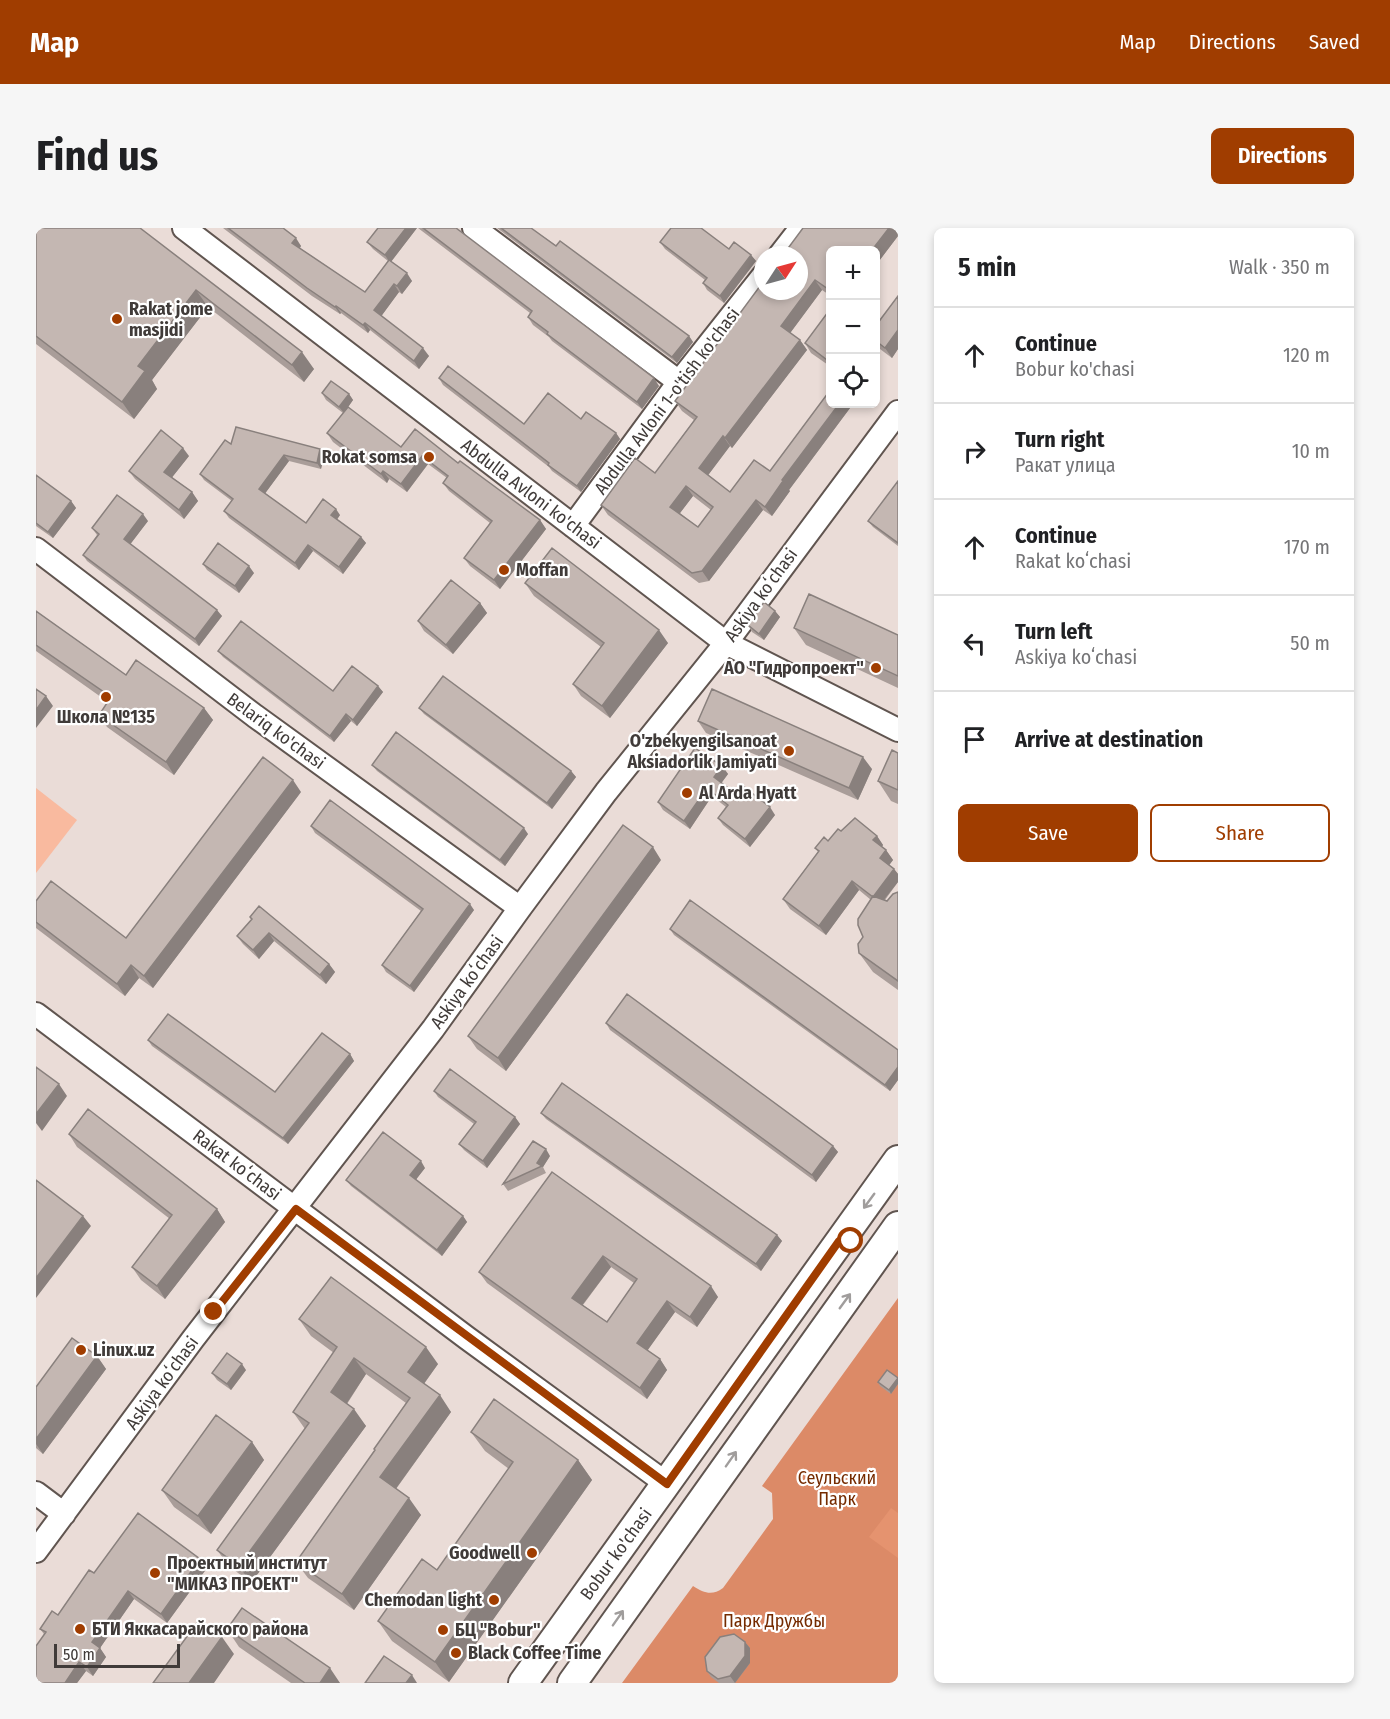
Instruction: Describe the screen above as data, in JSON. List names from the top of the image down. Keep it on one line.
{"streets":{"main road":["Bobur ko'chasi"],"street":["Abdulla Avloni 1-o'tish ko'chasi","Abdulla Avloni ko'chasi","Askiya koʻchasi","Belariq ko'chasi","Rakat koʻchasi"]},"crossings":[["Abdulla Avloni 1-o'tish ko'chasi","Abdulla Avloni ko'chasi"],["Abdulla Avloni ko'chasi","Askiya koʻchasi"],["Askiya koʻchasi","Belariq ko'chasi"],["Askiya koʻchasi","Rakat koʻchasi"],["Rakat koʻchasi","Bobur ko'chasi"]],"parks":["Сеульский Парк","Парк Дружбы"],"places":["Rakat jome masjidi","Rokat somsa","Moffan","АО \"Гидропроект\"","Школа №135","O'zbekyengilsanoat Aksiadorlik Jamiyati","Al Arda Hyatt","Linux.uz","Goodwell","Проектный институт \"МИКАЗ ПРОЕКТ\"","Chemodan light","БТИ Яккасарайского района","БЦ \"Bobur\"","Black Coffee Time"],"scale_bar":"50 m","north":"top right","page":{"header":"Map","nav":["Map","Directions","Saved"],"buttons":["Directions",["Save","Share"]],"title":"Find us","heading":["5 min","Walk · 350 m"],"map_buttons":["+","−"],"list":[["Continue","Bobur ko'chasi","120 m"],["Turn right","Ракат улица","10 m"],["Continue","Rakat koʻchasi","170 m"],["Turn left","Askiya koʻchasi","50 m"],"Arrive at destination"],"scale":"50 m"}}
